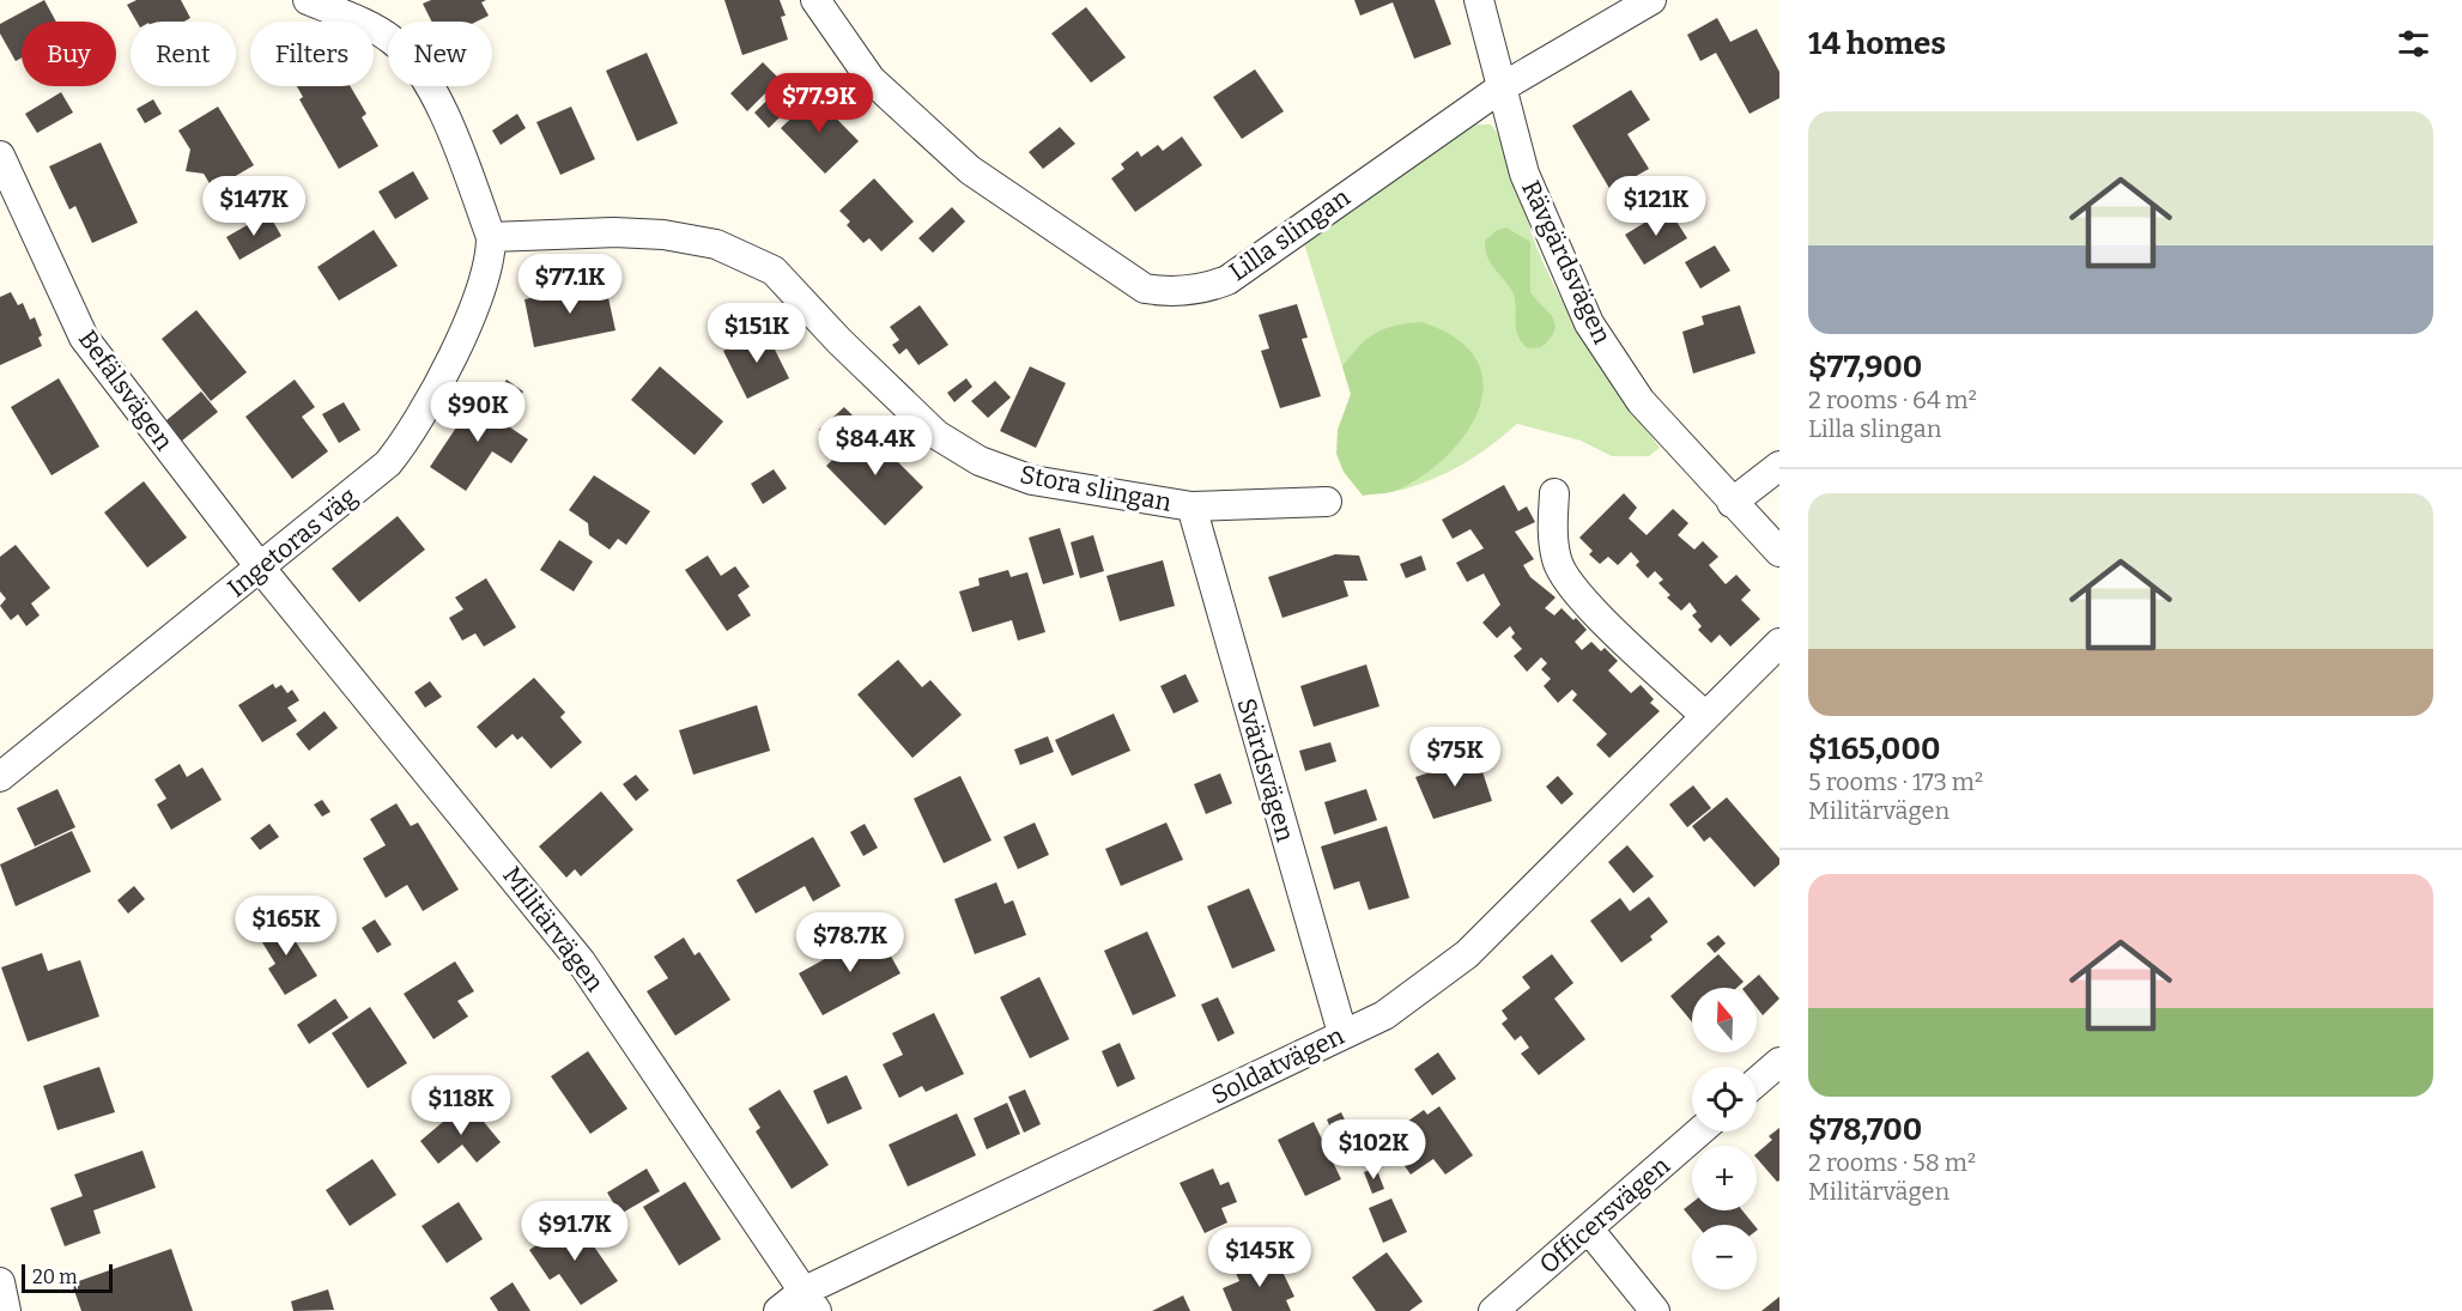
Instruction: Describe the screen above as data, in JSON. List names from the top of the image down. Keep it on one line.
{"streets":{"street":["Lilla slingan","Rävgärdsvägen","Befälsvägen","Stora slingan","Ingetoras väg","Svärdsvägen","Militärvägen","Soldatvägen","Officersvägen"]},"crossings":[["Lilla slingan","Rävgärdsvägen"],["Befälsvägen","Ingetoras väg"],["Befälsvägen","Militärvägen"],["Stora slingan","Ingetoras väg"],["Stora slingan","Svärdsvägen"],["Ingetoras väg","Militärvägen"],["Svärdsvägen","Soldatvägen"],["Militärvägen","Soldatvägen"]],"scale_bar":"20 m","north":"top","page":{"heading":"14 homes","chip":["Buy","Rent","Filters","New"],"price":["$77.9K","$147K","$121K","$77.1K","$151K","$90K","$84.4K","$75K","$165K","$78.7K","$118K","$102K","$91.7K","$145K"],"list":[{"name":"$77,900","note":"2 rooms · 64 m² · Lilla slingan"},{"name":"$165,000","note":"5 rooms · 173 m² · Militärvägen"},{"name":"$78,700","note":"2 rooms · 58 m² · Militärvägen"}],"map_buttons":["+","−"],"scale":"20 m"}}
